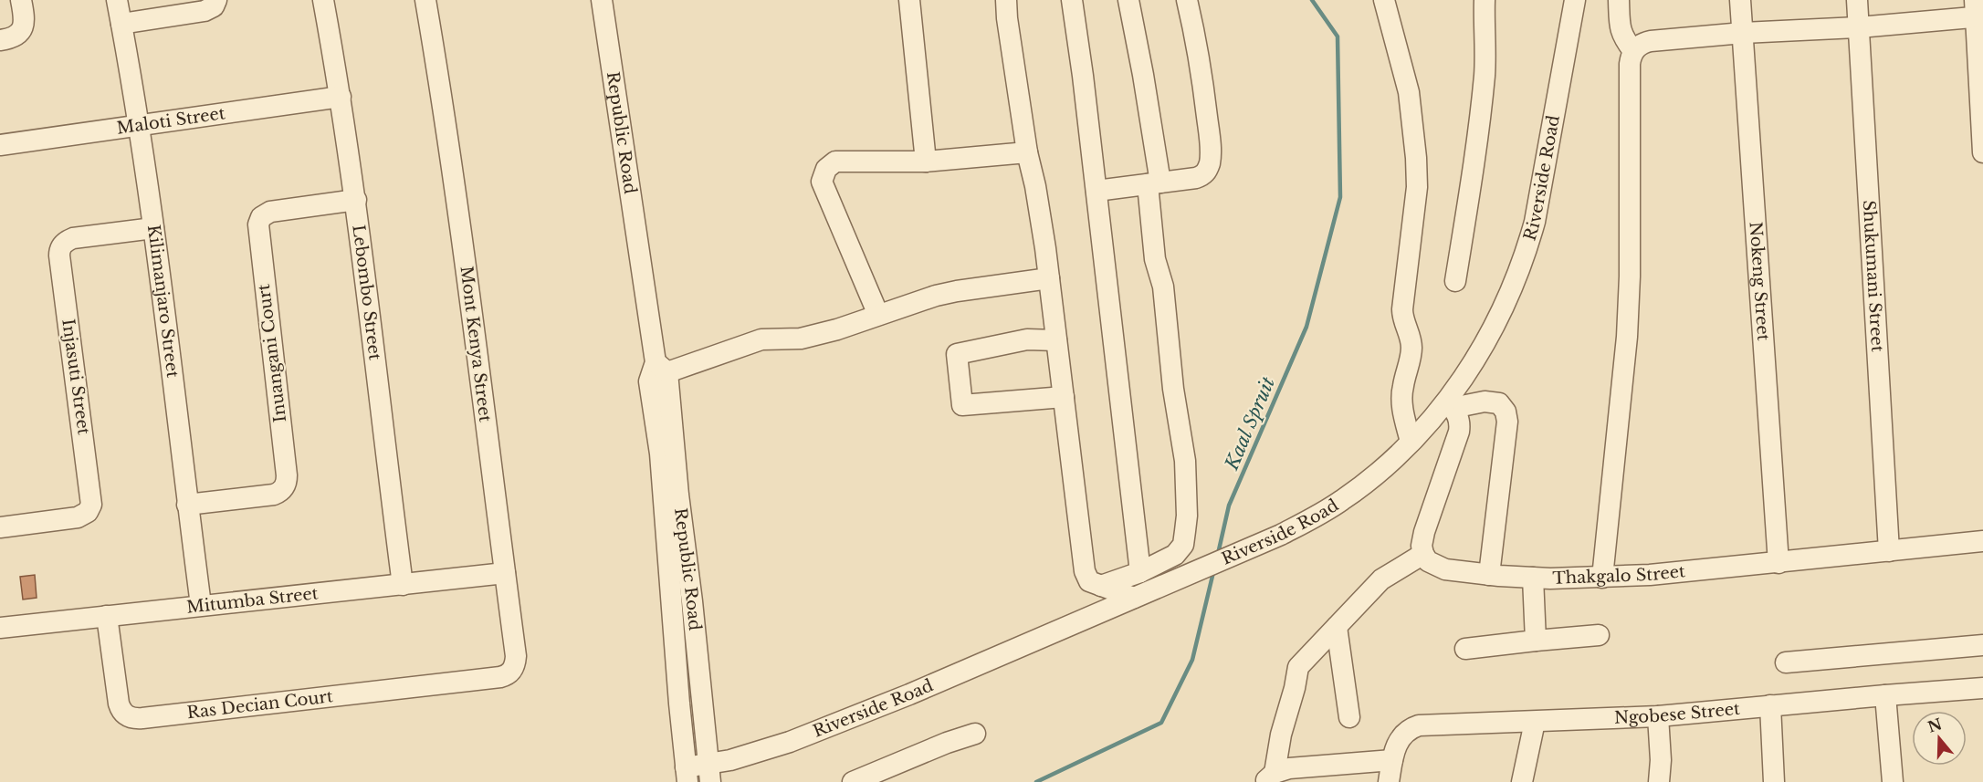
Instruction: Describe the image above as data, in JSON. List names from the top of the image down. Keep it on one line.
{"streets":{"street":["Maloti Street","Republic Road","Riverside Road","Shukumani Street","Nokeng Street","Lebombo Street","Kilimanjaro Street","Mont Kenya Street","Inuangani Court","Injasuti Street","Thakgalo Street","Mitumba Street","Ras Decian Court","Ngobese Street"]},"crossings":[["Maloti Street","Lebombo Street"],["Maloti Street","Kilimanjaro Street"],["Republic Road","Riverside Road"],["Shukumani Street","Thakgalo Street"],["Nokeng Street","Thakgalo Street"],["Lebombo Street","Inuangani Court"],["Lebombo Street","Mitumba Street"],["Kilimanjaro Street","Inuangani Court"],["Kilimanjaro Street","Injasuti Street"],["Kilimanjaro Street","Mitumba Street"],["Mont Kenya Street","Mitumba Street"],["Mont Kenya Street","Ras Decian Court"],["Mitumba Street","Ras Decian Court"]],"water":["Kaal Spruit"],"north":"top"}
